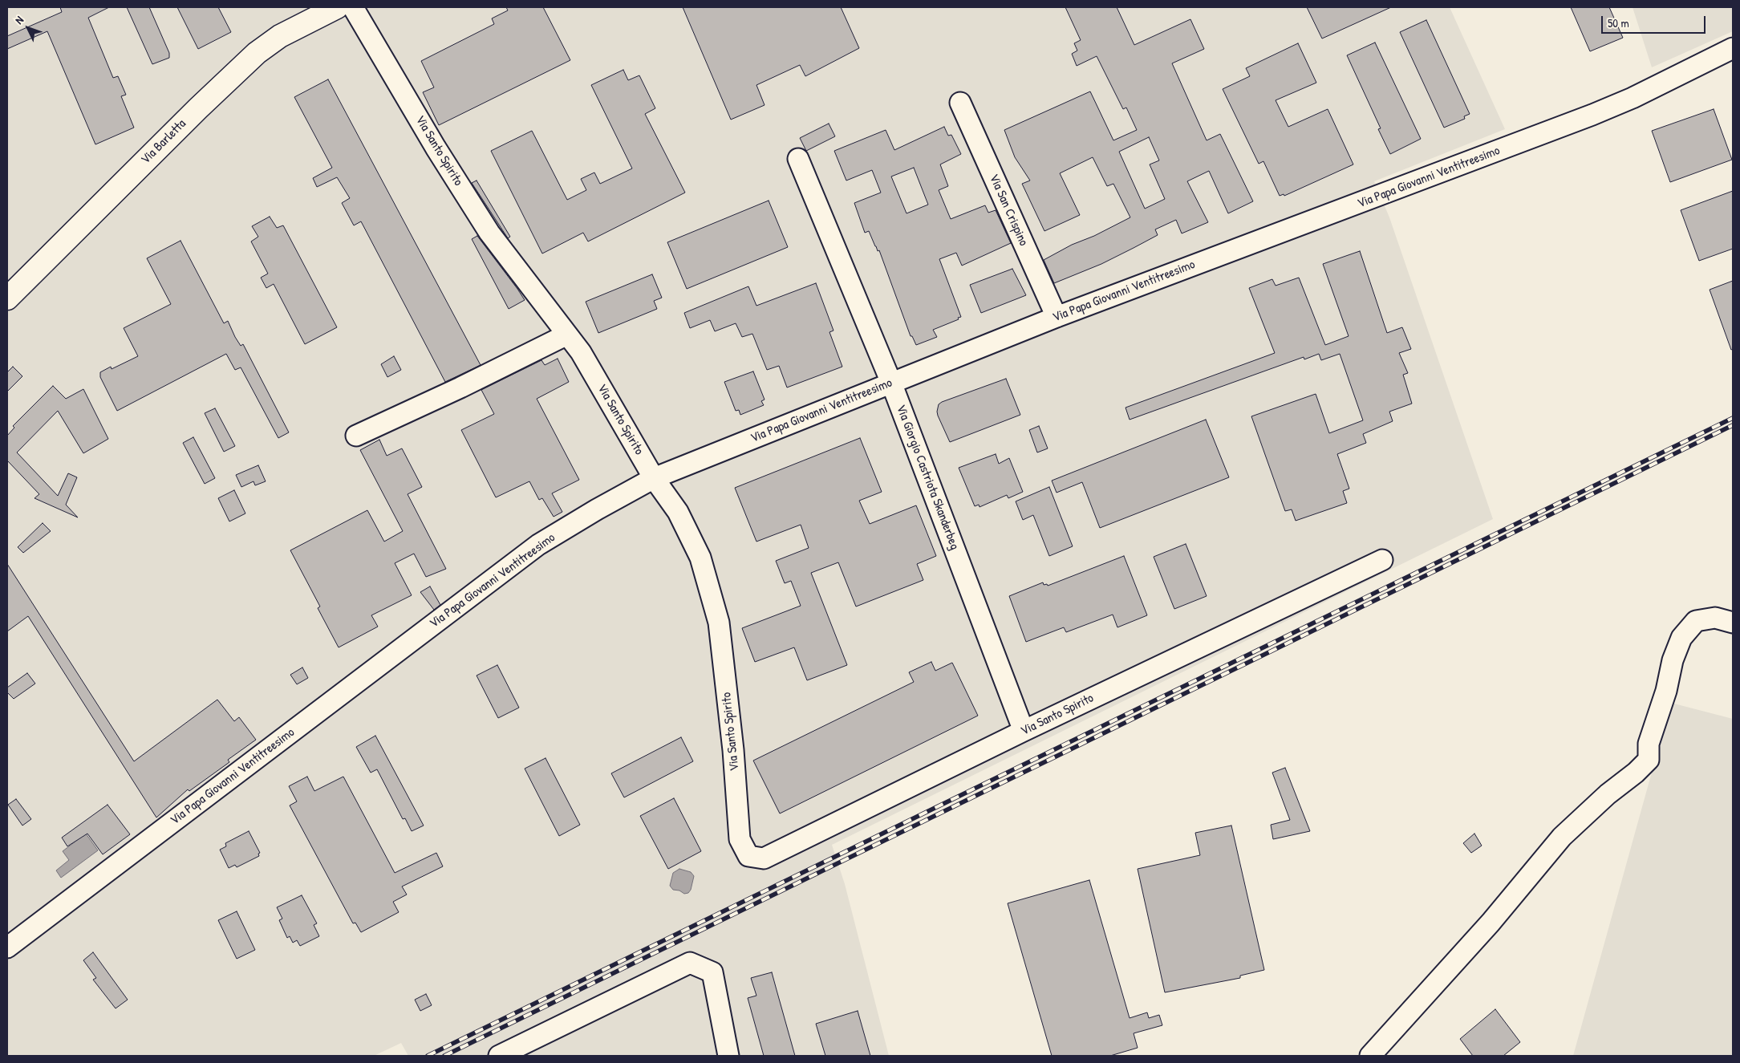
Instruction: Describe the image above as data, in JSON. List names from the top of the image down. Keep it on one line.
{"streets":{"main road":["Via Barletta"],"street":["Via Santo Spirito","Via Papa Giovanni Ventitreesimo","Via San Crispino","Via Giorgio Castriota Skanderbeg"]},"crossings":[["Via Santo Spirito","Via Papa Giovanni Ventitreesimo"],["Via Santo Spirito","Via Giorgio Castriota Skanderbeg"],["Via Papa Giovanni Ventitreesimo","Via San Crispino"],["Via Papa Giovanni Ventitreesimo","Via Giorgio Castriota Skanderbeg"]],"scale_bar":"50 m","north":"top left"}
